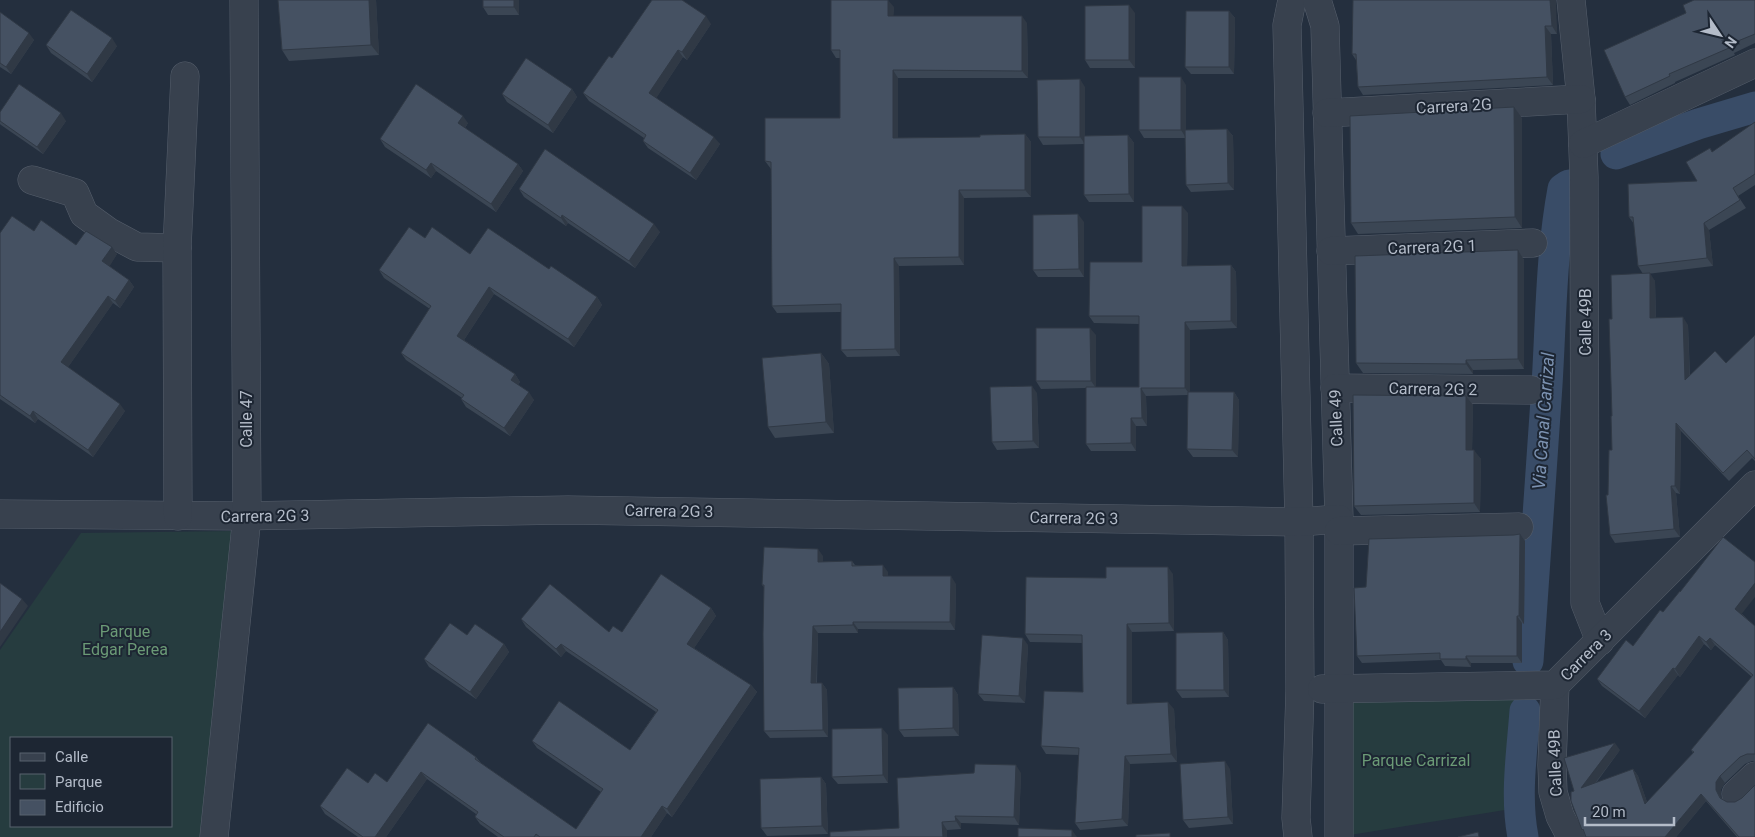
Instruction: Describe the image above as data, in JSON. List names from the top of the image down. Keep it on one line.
{"streets":{"street":["Carrera 2G","Carrera 2G 1","Calle 49B","Carrera 2G 2","Calle 49","Calle 47","Carrera 2G 3","Carrera 3"]},"crossings":[["Carrera 2G","Calle 49B"],["Carrera 2G","Calle 49"],["Carrera 2G 1","Calle 49"],["Calle 49B","Carrera 3"],["Carrera 2G 2","Calle 49"],["Calle 49","Carrera 2G 3"],["Calle 49","Carrera 3"],["Calle 47","Carrera 2G 3"]],"water":["Via Canal Carrizal"],"parks":["Parque Edgar Perea","Parque Carrizal"],"legend":["Calle","Parque","Edificio"],"scale_bar":"20 m","north":"bottom right"}
